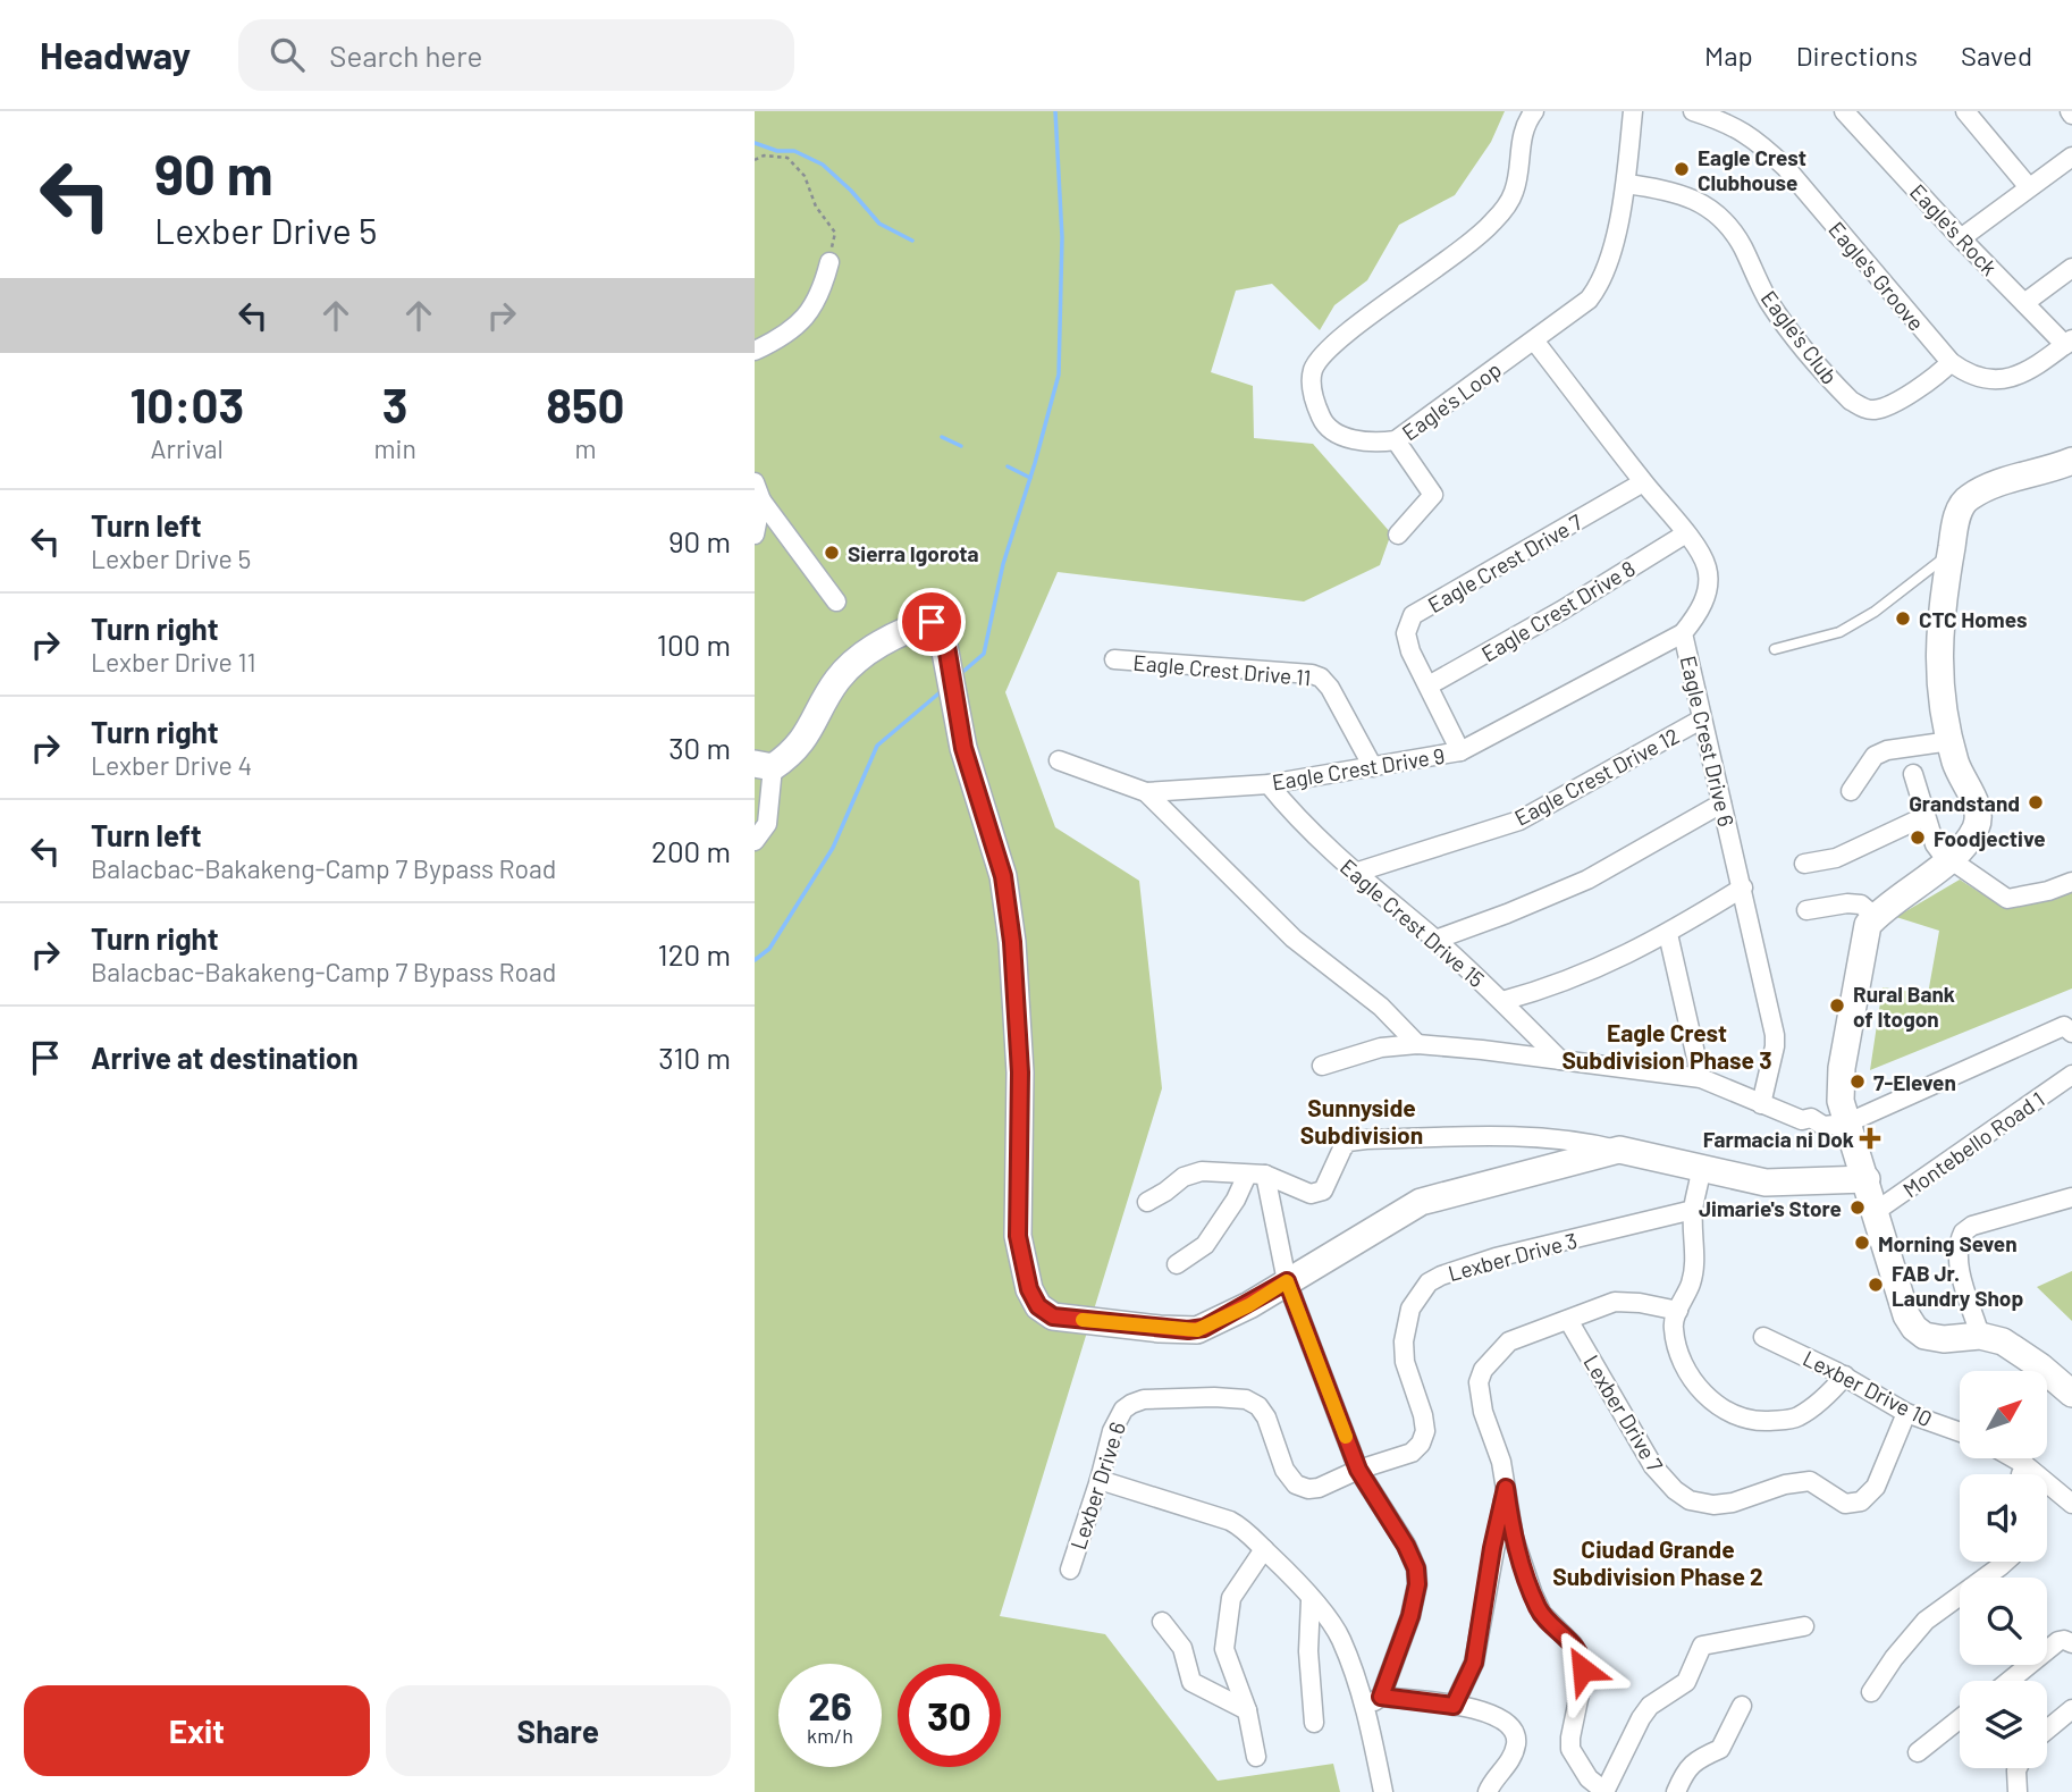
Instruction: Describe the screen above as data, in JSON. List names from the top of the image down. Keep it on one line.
{"streets":{"street":["Eagle's Rock","Eagle's Groove","Eagle's Club","Eagle's Loop","Eagle Crest Drive 7","Eagle Crest Drive 8","Eagle Crest Drive 11","Eagle Crest Drive 6","Eagle Crest Drive 9","Eagle Crest Drive 12","Eagle Crest Drive 15","Montebello Road 1","Lexber Drive 3","Lexber Drive 10","Lexber Drive 7","Lexber Drive 6"]},"crossings":[["Eagle's Rock","Eagle's Groove"],["Eagle's Groove","Eagle's Club"],["Eagle's Club","Eagle's Loop"],["Eagle's Loop","Eagle Crest Drive 6"],["Eagle Crest Drive 7","Eagle Crest Drive 8"],["Eagle Crest Drive 7","Eagle Crest Drive 6"],["Eagle Crest Drive 7","Eagle Crest Drive 9"],["Eagle Crest Drive 8","Eagle Crest Drive 6"],["Eagle Crest Drive 11","Eagle Crest Drive 9"],["Eagle Crest Drive 6","Eagle Crest Drive 9"],["Eagle Crest Drive 6","Eagle Crest Drive 12"],["Eagle Crest Drive 9","Eagle Crest Drive 15"],["Eagle Crest Drive 12","Eagle Crest Drive 15"],["Lexber Drive 3","Lexber Drive 6"],["Lexber Drive 10","Lexber Drive 7"]],"districts":["Eagle Crest Subdivision Phase 3","Sunnyside Subdivision","Ciudad Grande Subdivision Phase 2"],"places":{"other":["Eagle Crest Clubhouse","Sierra Igorota","CTC Homes","Grandstand","Foodjective","Rural Bank of Itogon","7-Eleven","Jimarie's Store","Morning Seven","FAB Jr. Laundry Shop"],"health":["Farmacia ni Dok"]},"north":"top right","page":{"header":"Headway","search":"Search here","nav":["Map","Directions","Saved"],"turn":["90 m","Lexber Drive 5"],"eta":["10:03","Arrival","3","min","850","m"],"list":[{"name":"Turn left","note":"Lexber Drive 5","value":"90 m"},{"name":"Turn right","note":"Lexber Drive 11","value":"100 m"},{"name":"Turn right","note":"Lexber Drive 4","value":"30 m"},{"name":"Turn left","note":"Balacbac-Bakakeng-Camp 7 Bypass Road","value":"200 m"},{"name":"Turn right","note":"Balacbac-Bakakeng-Camp 7 Bypass Road","value":"120 m"},{"name":"Arrive at destination","value":"310 m"}],"speed":"26 km/h","limit":"30","buttons":["Exit","Share"]}}
